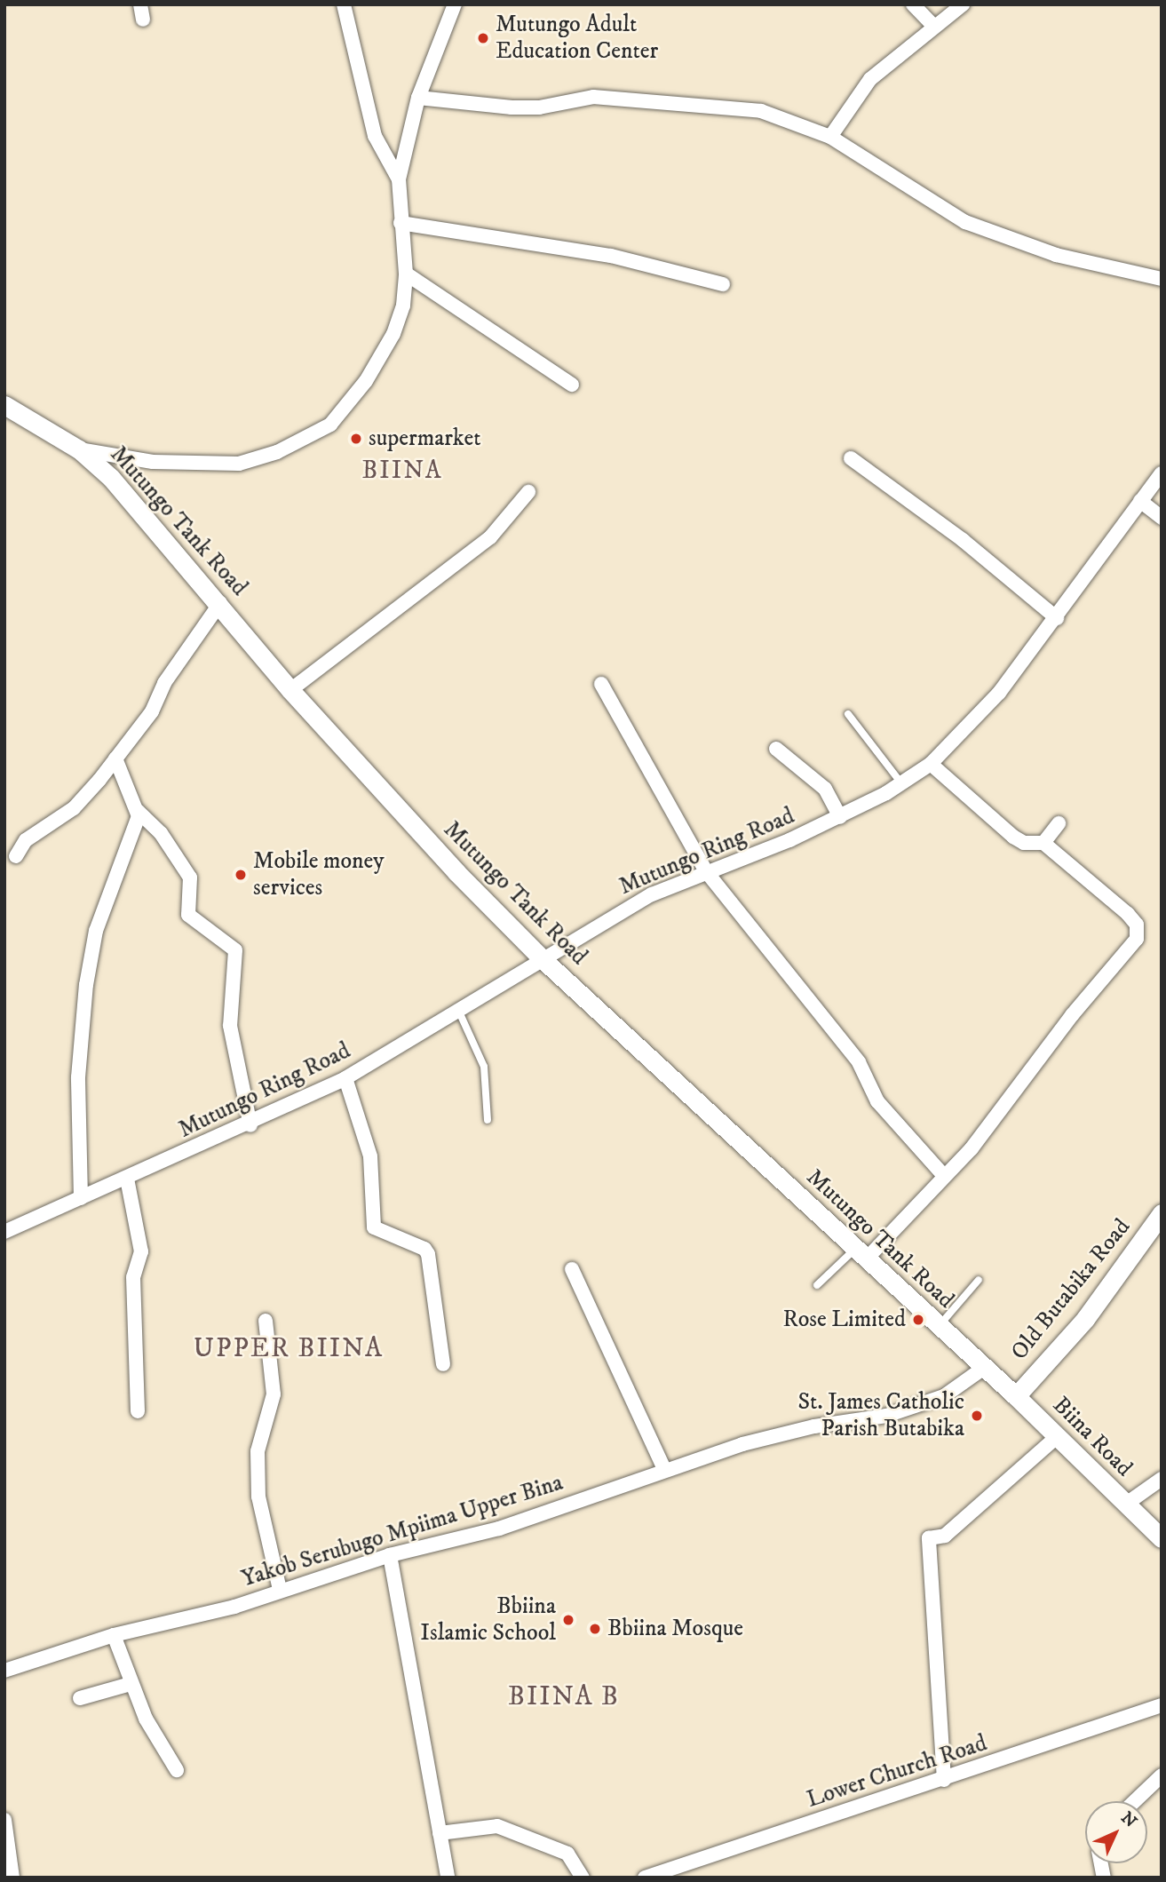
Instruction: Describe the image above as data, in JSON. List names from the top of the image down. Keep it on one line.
{"streets":{"street":["Mutungo Tank Road","Mutungo Ring Road","Old Butabika Road","Biina Road","Yakob Serubugo Mpiima Upper Bina","Lower Church Road"]},"crossings":[["Mutungo Tank Road","Mutungo Ring Road"],["Mutungo Tank Road","Old Butabika Road"],["Mutungo Tank Road","Biina Road"],["Mutungo Tank Road","Yakob Serubugo Mpiima Upper Bina"],["Old Butabika Road","Biina Road"]],"districts":["BIINA","UPPER BIINA","BIINA B"],"places":["Mutungo Adult Education Center","supermarket","Mobile money services","Rose Limited","St. James Catholic Parish Butabika","Bbiina Islamic School","Bbiina Mosque"],"north":"top right"}
